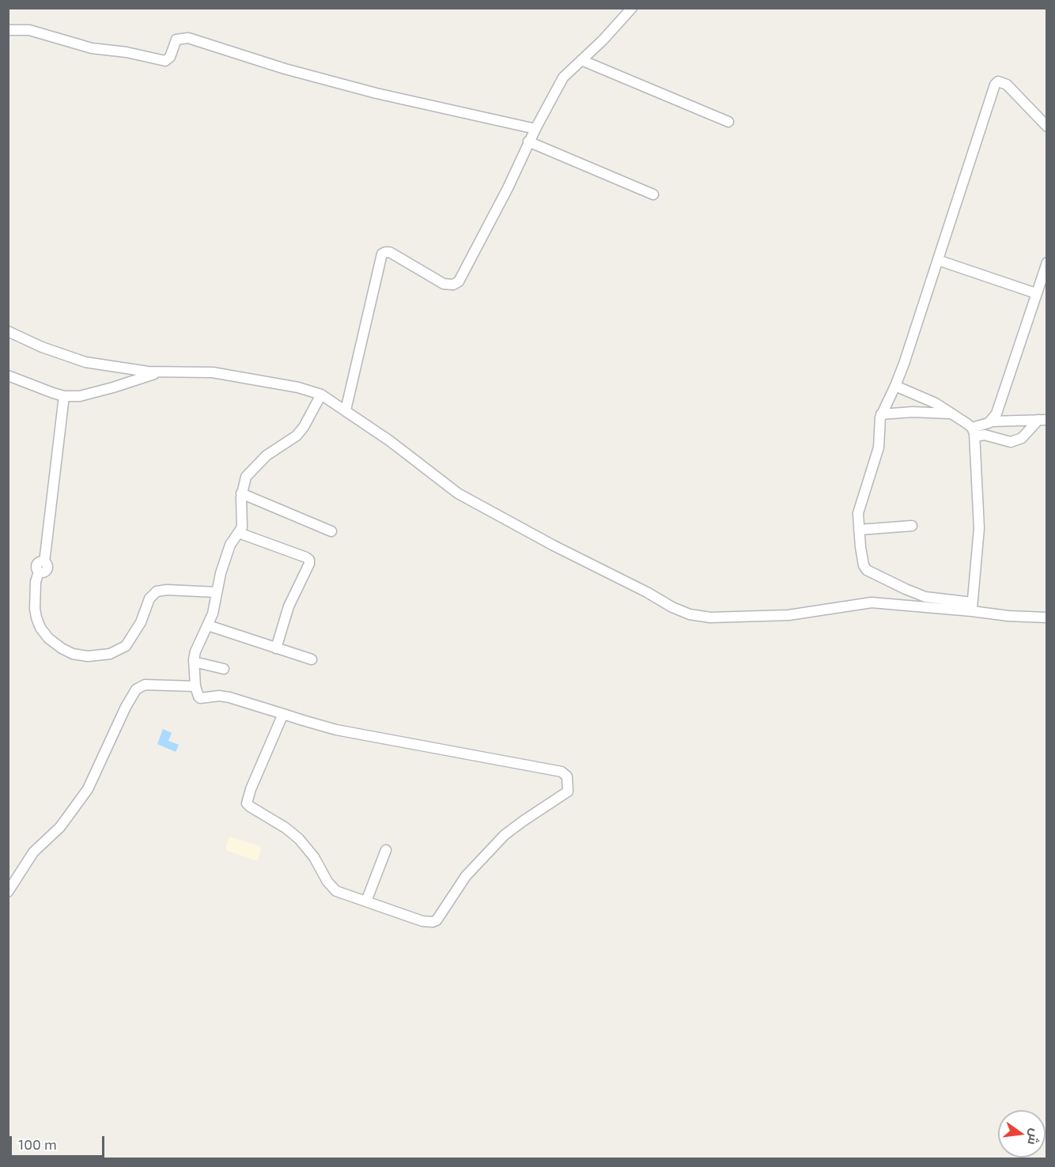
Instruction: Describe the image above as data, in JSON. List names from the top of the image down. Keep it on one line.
{"scale_bar":"100 m","north":"right"}
